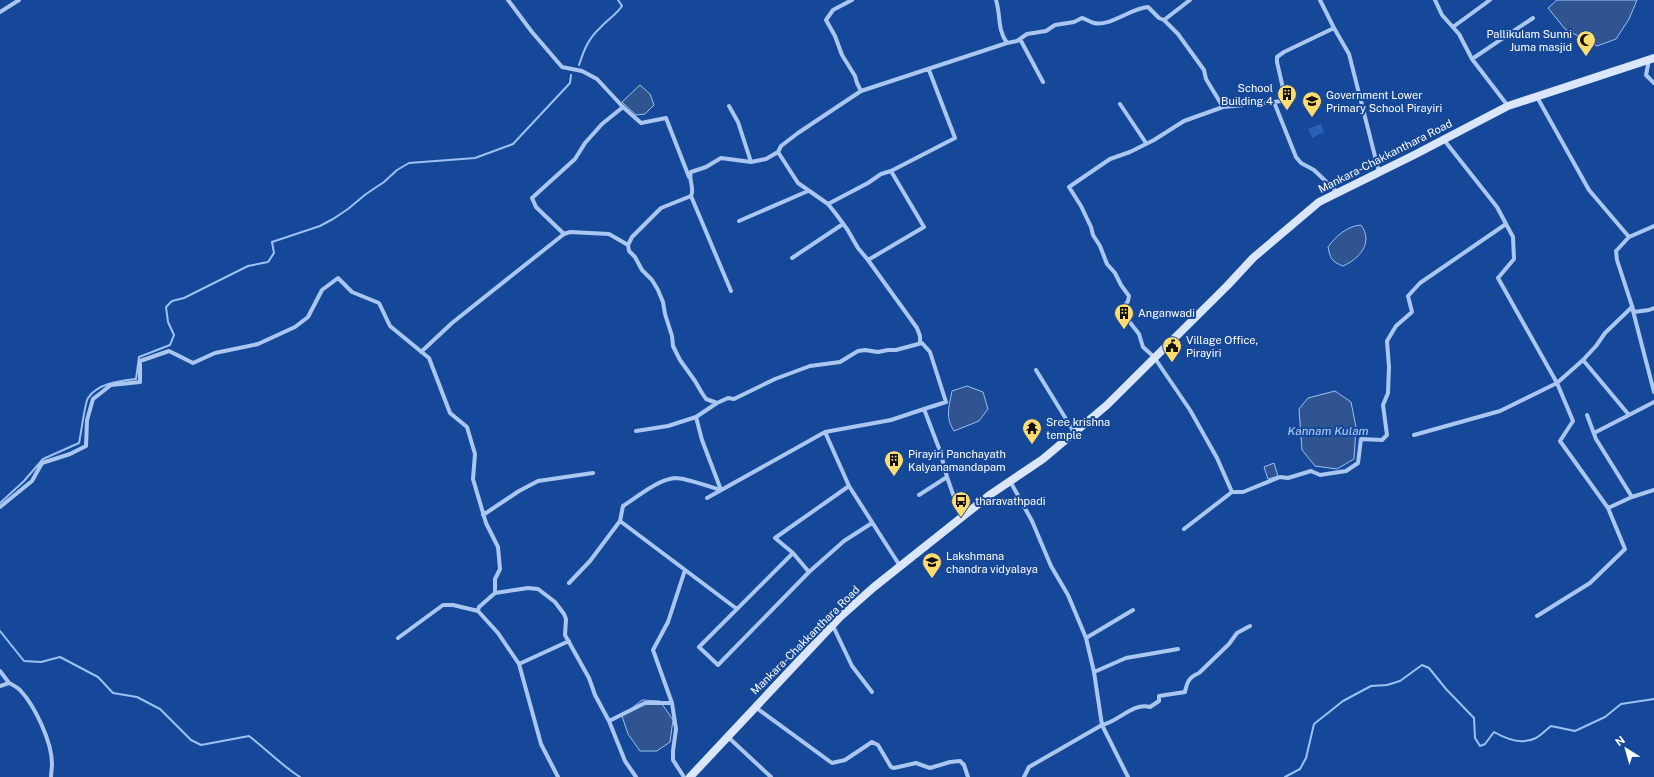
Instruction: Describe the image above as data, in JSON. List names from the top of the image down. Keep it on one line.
{"streets":{"main road":["Mankara-Chakkanthara Road"]},"water":["Kannam Kulam"],"places":{"mosque":["Pallikulam Sunni Juma masjid"],"building":["School Building 4","Anganwadi","Pirayiri Panchayath Kalyanamandapam"],"school or university":["Government Lower Primary School Pirayiri","Lakshmana chandra vidyalaya"],"public building":["Village Office, Pirayiri"],"temple":["Sree krishna temple"],"bus stop":["tharavathpadi"]},"north":"top left"}
